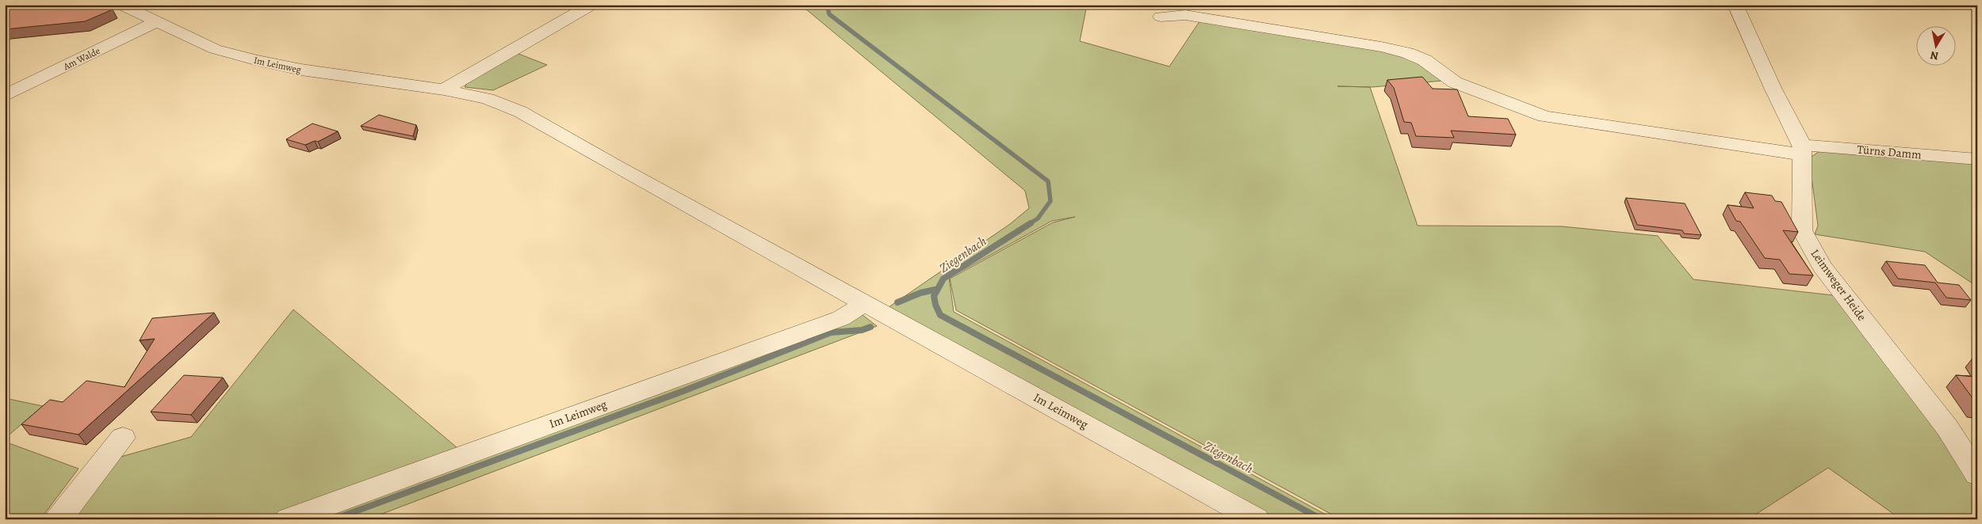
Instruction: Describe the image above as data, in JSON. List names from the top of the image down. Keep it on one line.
{"streets":{"street":["Am Walde","Im Leimweg","Türns Damm","Leimweger Heide"]},"crossings":[["Am Walde","Im Leimweg"],["Türns Damm","Leimweger Heide"]],"water":["Ziegenbach"],"north":"bottom"}
